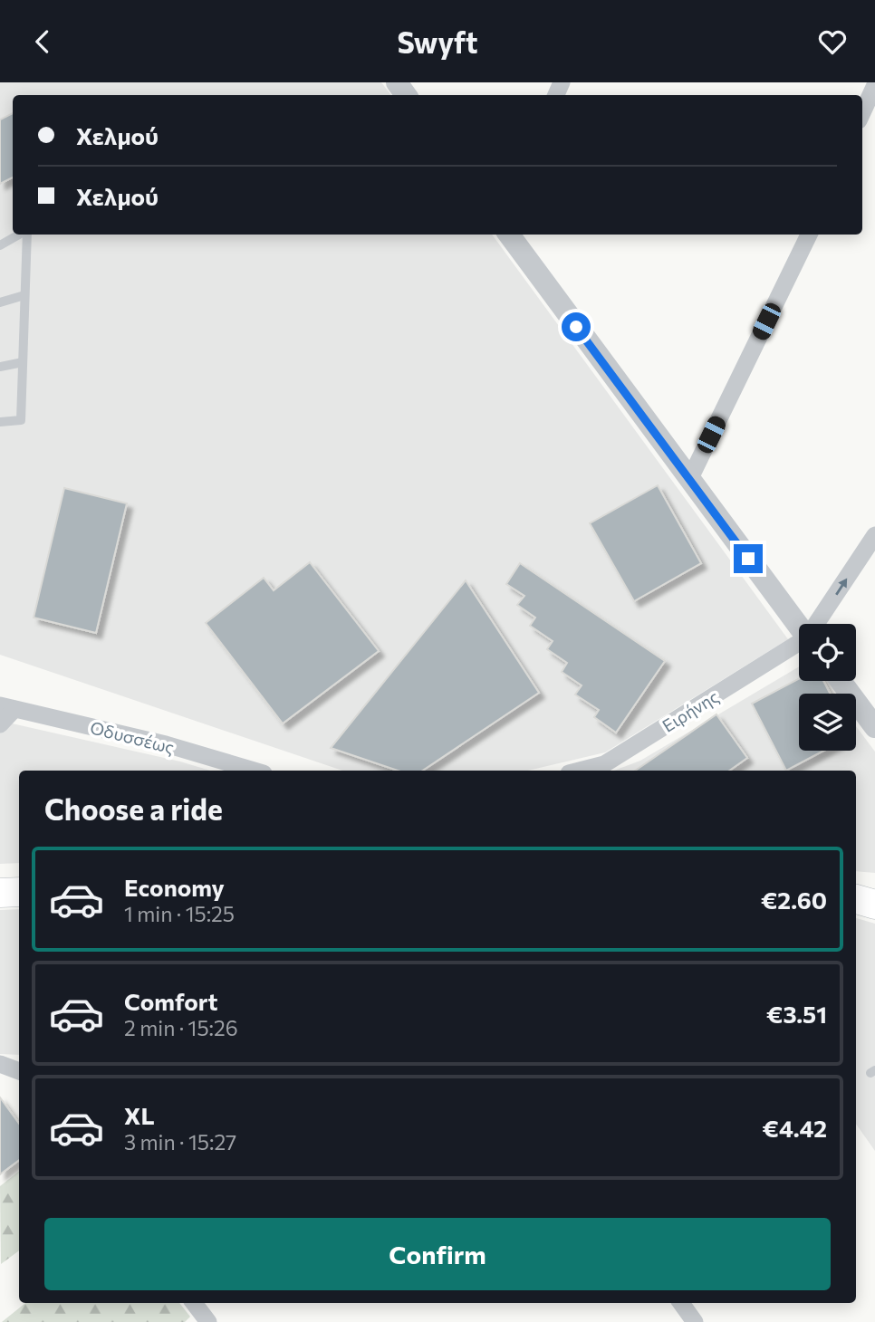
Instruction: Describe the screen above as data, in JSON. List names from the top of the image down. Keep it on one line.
{"streets":{"street":["Ειρήνης","Οδυσσέως"]},"page":{"header":"Swyft","banner":["Χελμού","Χελμού"],"heading":"Choose a ride","list":[{"name":"Economy","note":"1 min · 15:25","value":"€2.60"},{"name":"Comfort","note":"2 min · 15:26","value":"€3.51"},{"name":"XL","note":"3 min · 15:27","value":"€4.42"}],"buttons":"Confirm"}}
